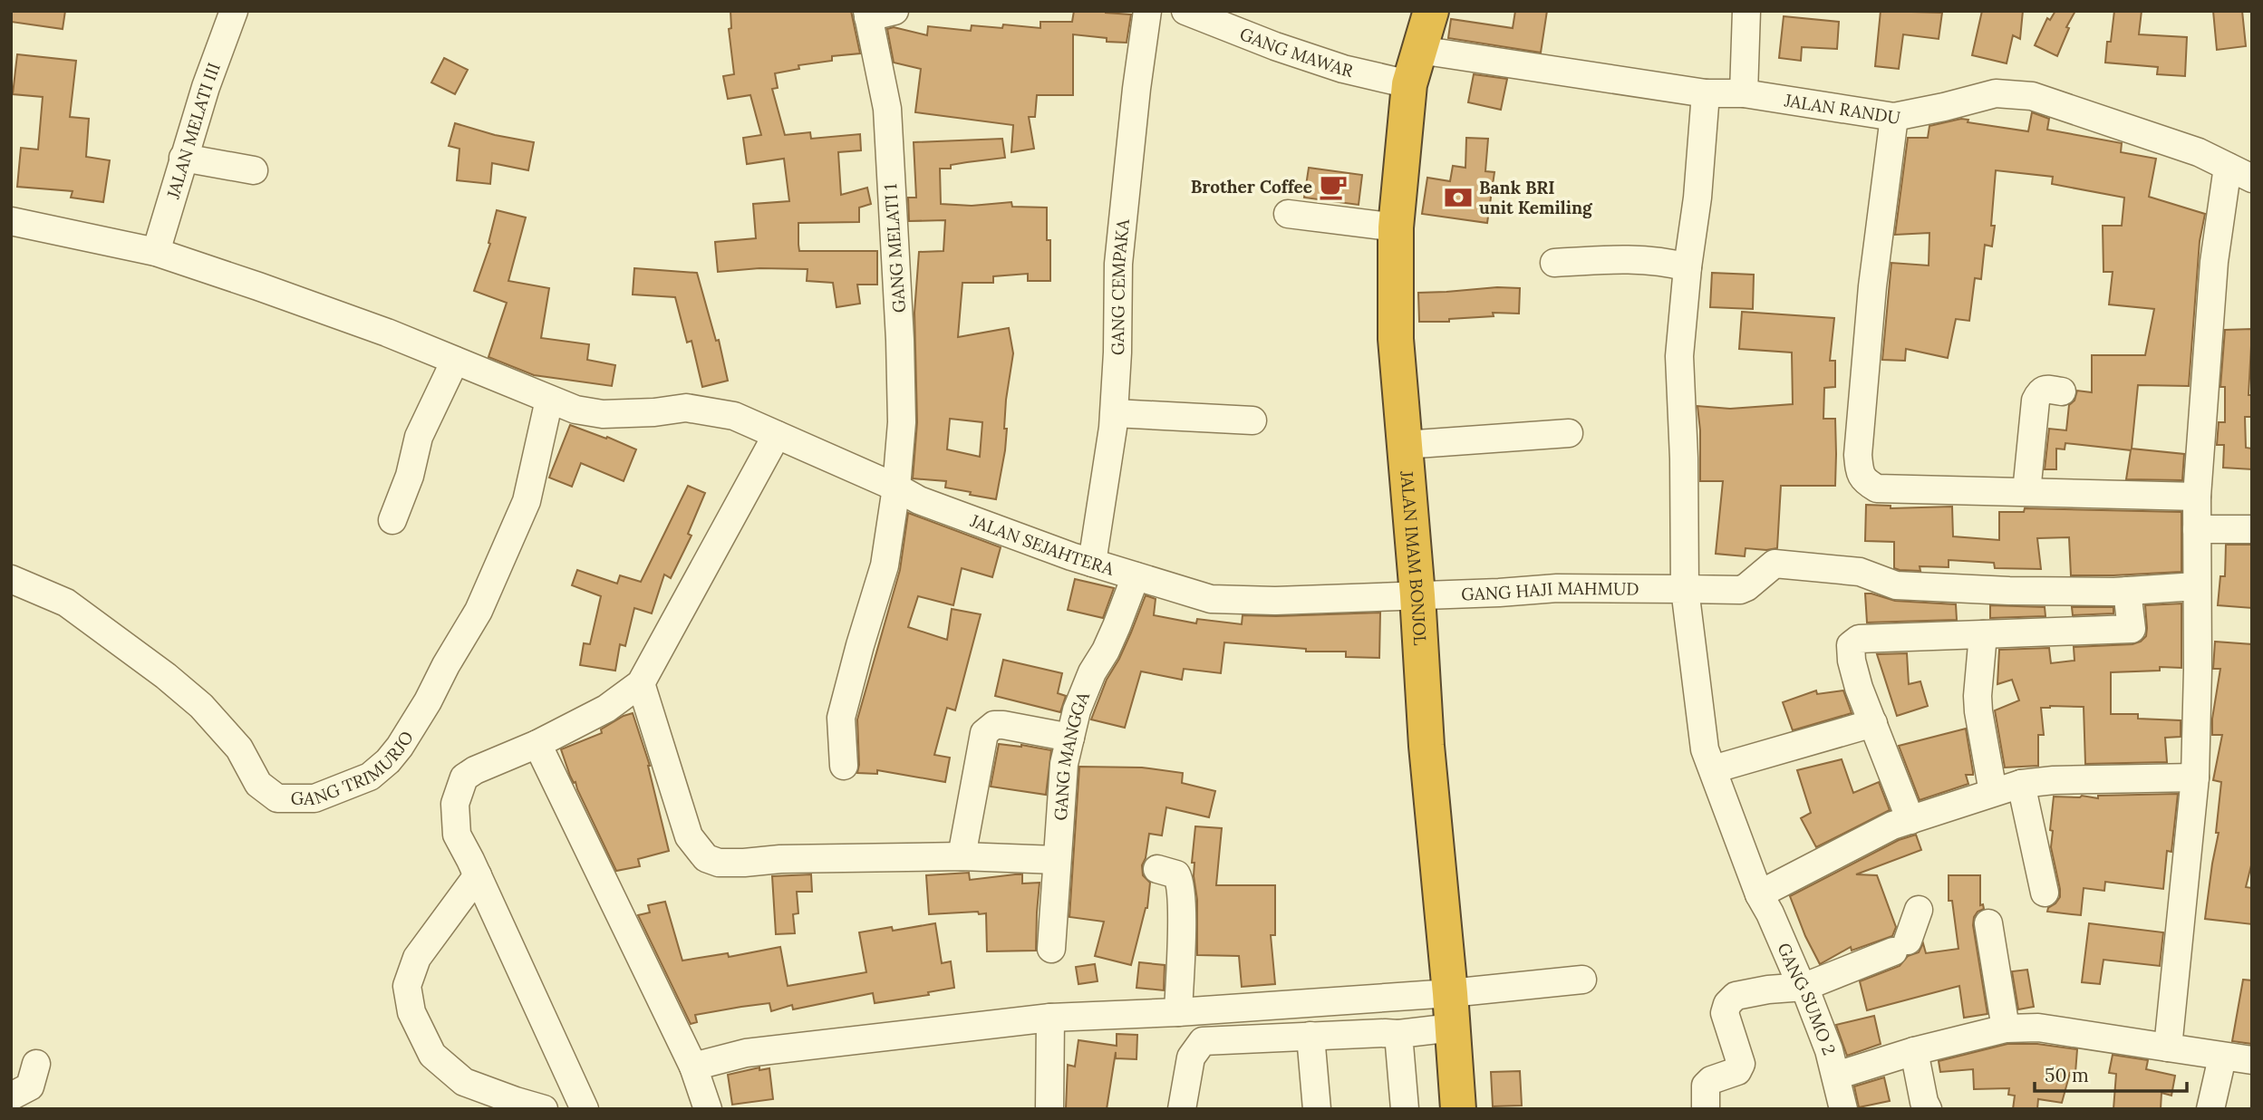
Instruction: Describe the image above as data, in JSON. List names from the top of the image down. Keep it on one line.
{"streets":{"highway":["JALAN IMAM BONJOL"],"street":["GANG MAWAR","JALAN RANDU","JALAN MELATI III","GANG MELATI 1","GANG CEMPAKA","JALAN SEJAHTERA","GANG HAJI MAHMUD","GANG MANGGA","GANG TRIMURJO","GANG SUMO 2"]},"crossings":[["GANG MAWAR","JALAN IMAM BONJOL"],["JALAN RANDU","JALAN IMAM BONJOL"],["JALAN RANDU","GANG SUMO 2"],["JALAN MELATI III","JALAN SEJAHTERA"],["GANG MELATI 1","JALAN SEJAHTERA"],["GANG CEMPAKA","JALAN SEJAHTERA"],["JALAN SEJAHTERA","JALAN IMAM BONJOL"],["JALAN SEJAHTERA","GANG HAJI MAHMUD"],["JALAN SEJAHTERA","GANG MANGGA"],["JALAN SEJAHTERA","GANG TRIMURJO"],["JALAN IMAM BONJOL","GANG HAJI MAHMUD"],["GANG HAJI MAHMUD","GANG SUMO 2"]],"places":{"cafe":["Brother Coffee"],"bank":["Bank BRI unit Kemiling"]},"scale_bar":"50 m"}
